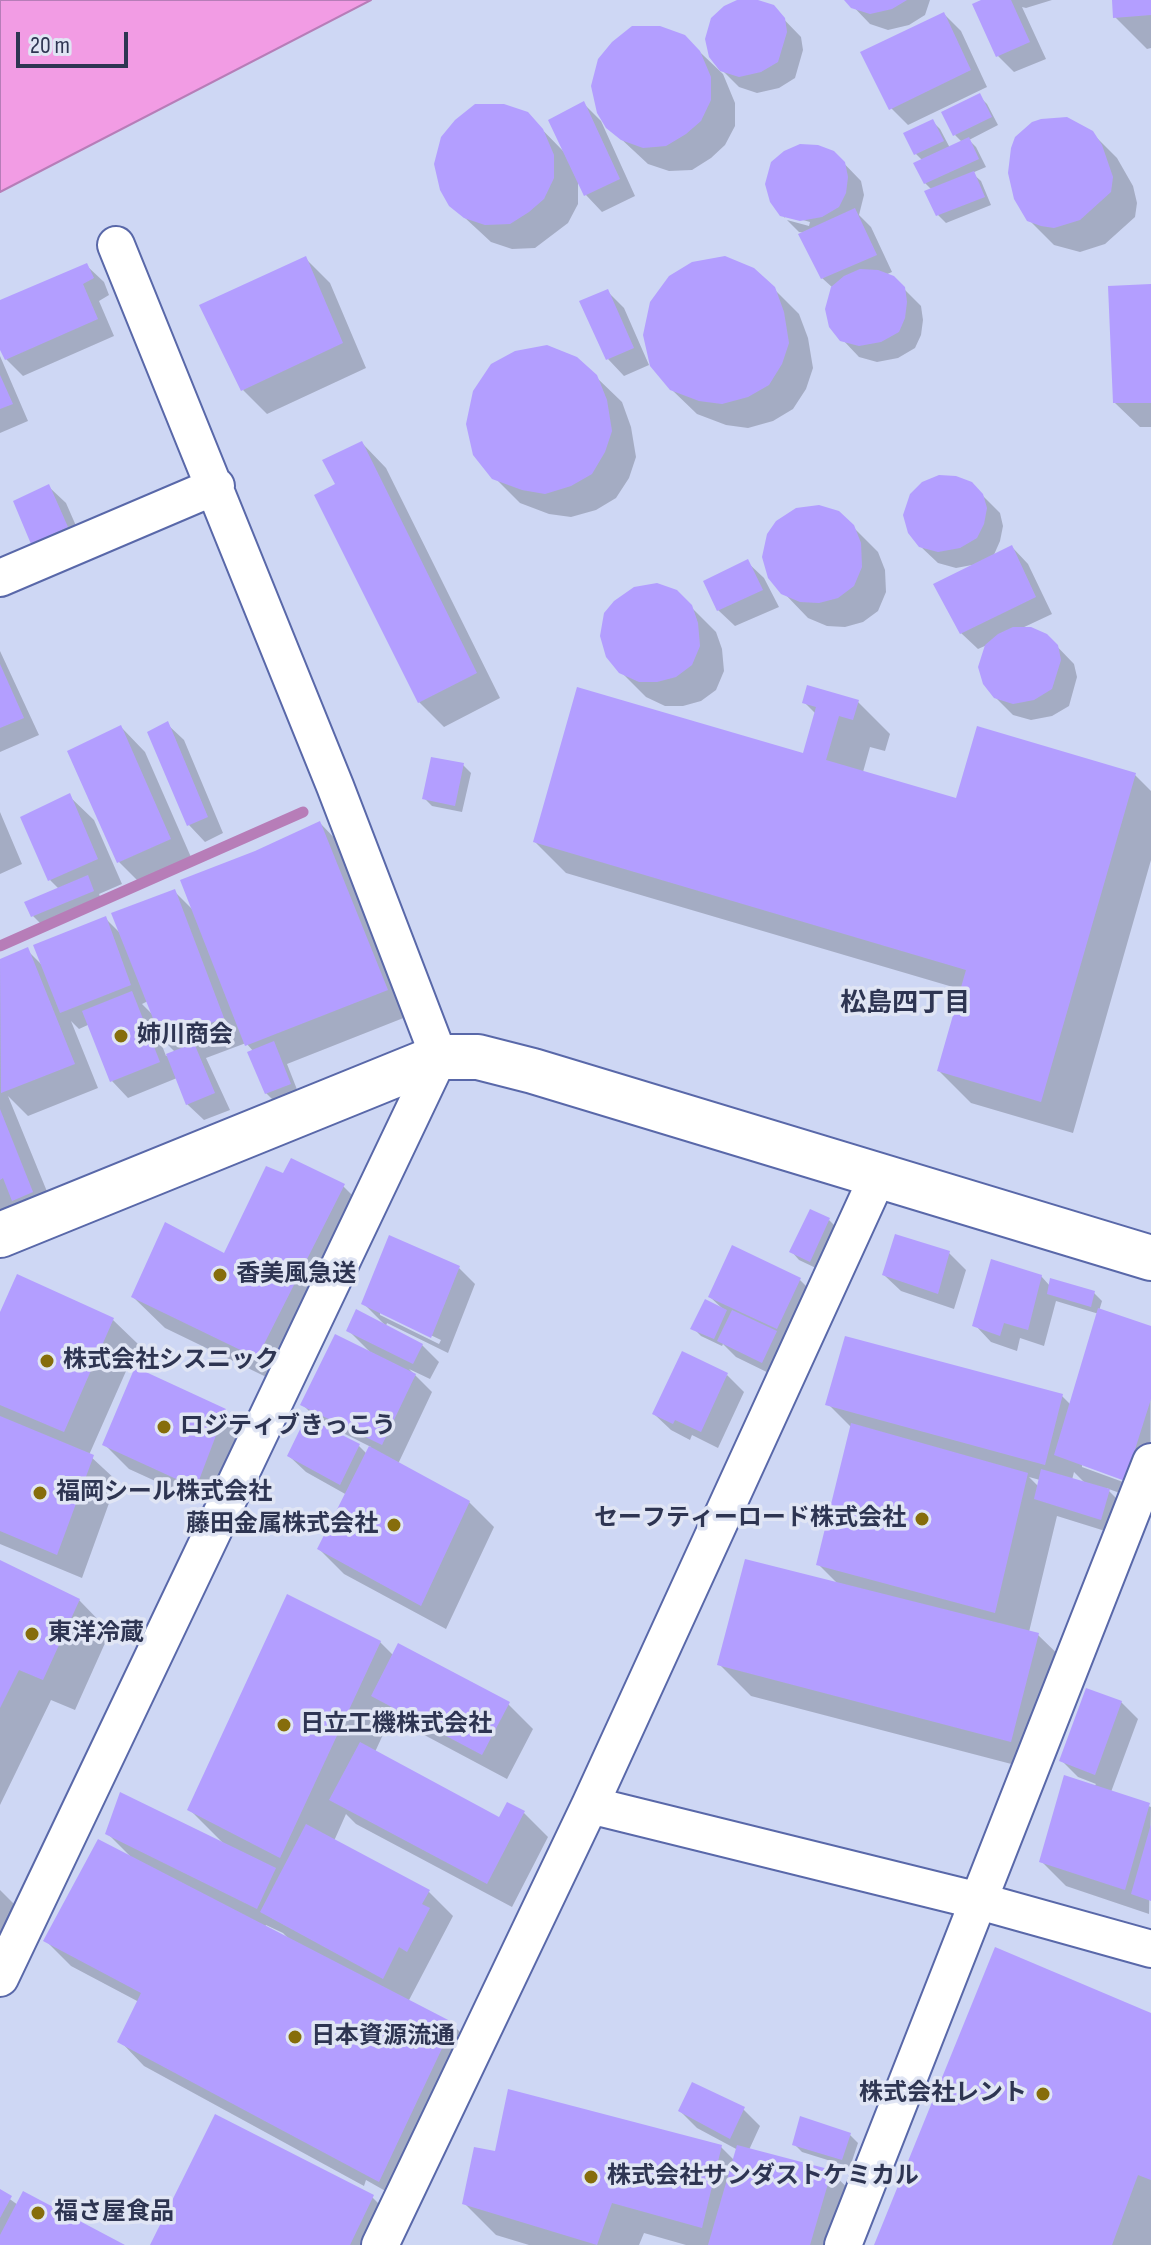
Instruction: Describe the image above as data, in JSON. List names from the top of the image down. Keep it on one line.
{"districts":["松島四丁目"],"places":["姉川商会","香美風急送","株式会社シスニック","ロジティブきっこう","福岡シール株式会社","セーフティーロード株式会社","藤田金属株式会社","東洋冷蔵","日立工機株式会社","日本資源流通","株式会社レント","株式会社サンダストケミカル","福さ屋食品"],"scale_bar":"20 m"}
